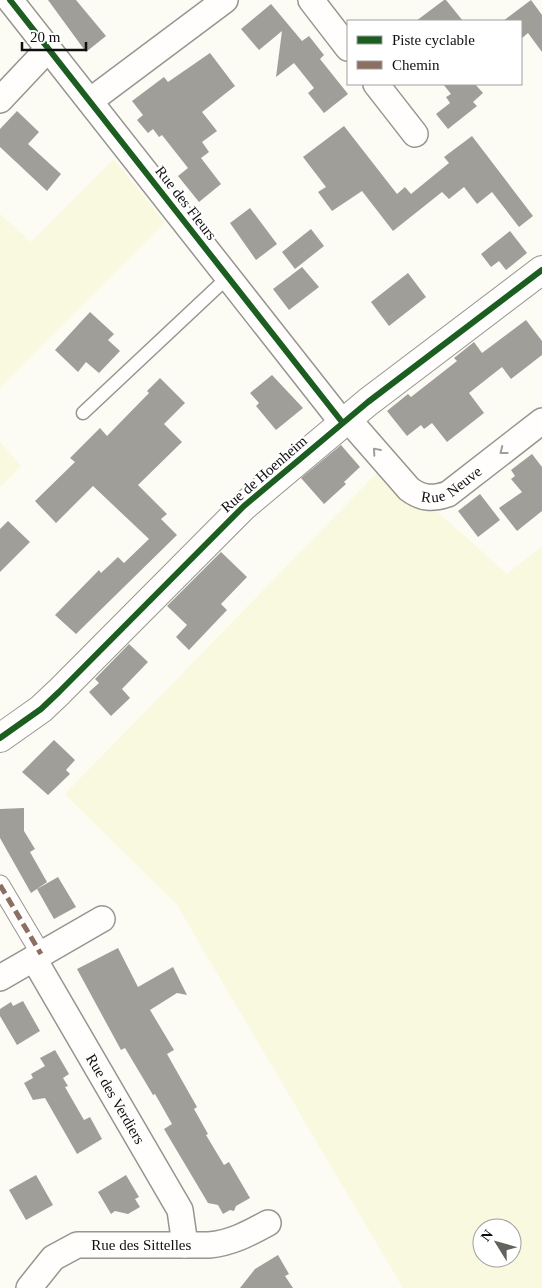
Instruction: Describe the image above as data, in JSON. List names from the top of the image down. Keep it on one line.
{"streets":{"street":["Rue des Fleurs","Rue de Hoenheim","Rue Neuve","Rue des Verdiers","Rue des Sittelles"]},"crossings":[["Rue des Fleurs","Rue de Hoenheim"],["Rue des Fleurs","Rue Neuve"],["Rue de Hoenheim","Rue Neuve"],["Rue des Verdiers","Rue des Sittelles"]],"legend":["Piste cyclable","Chemin"],"scale_bar":"20 m","north":"top left"}
